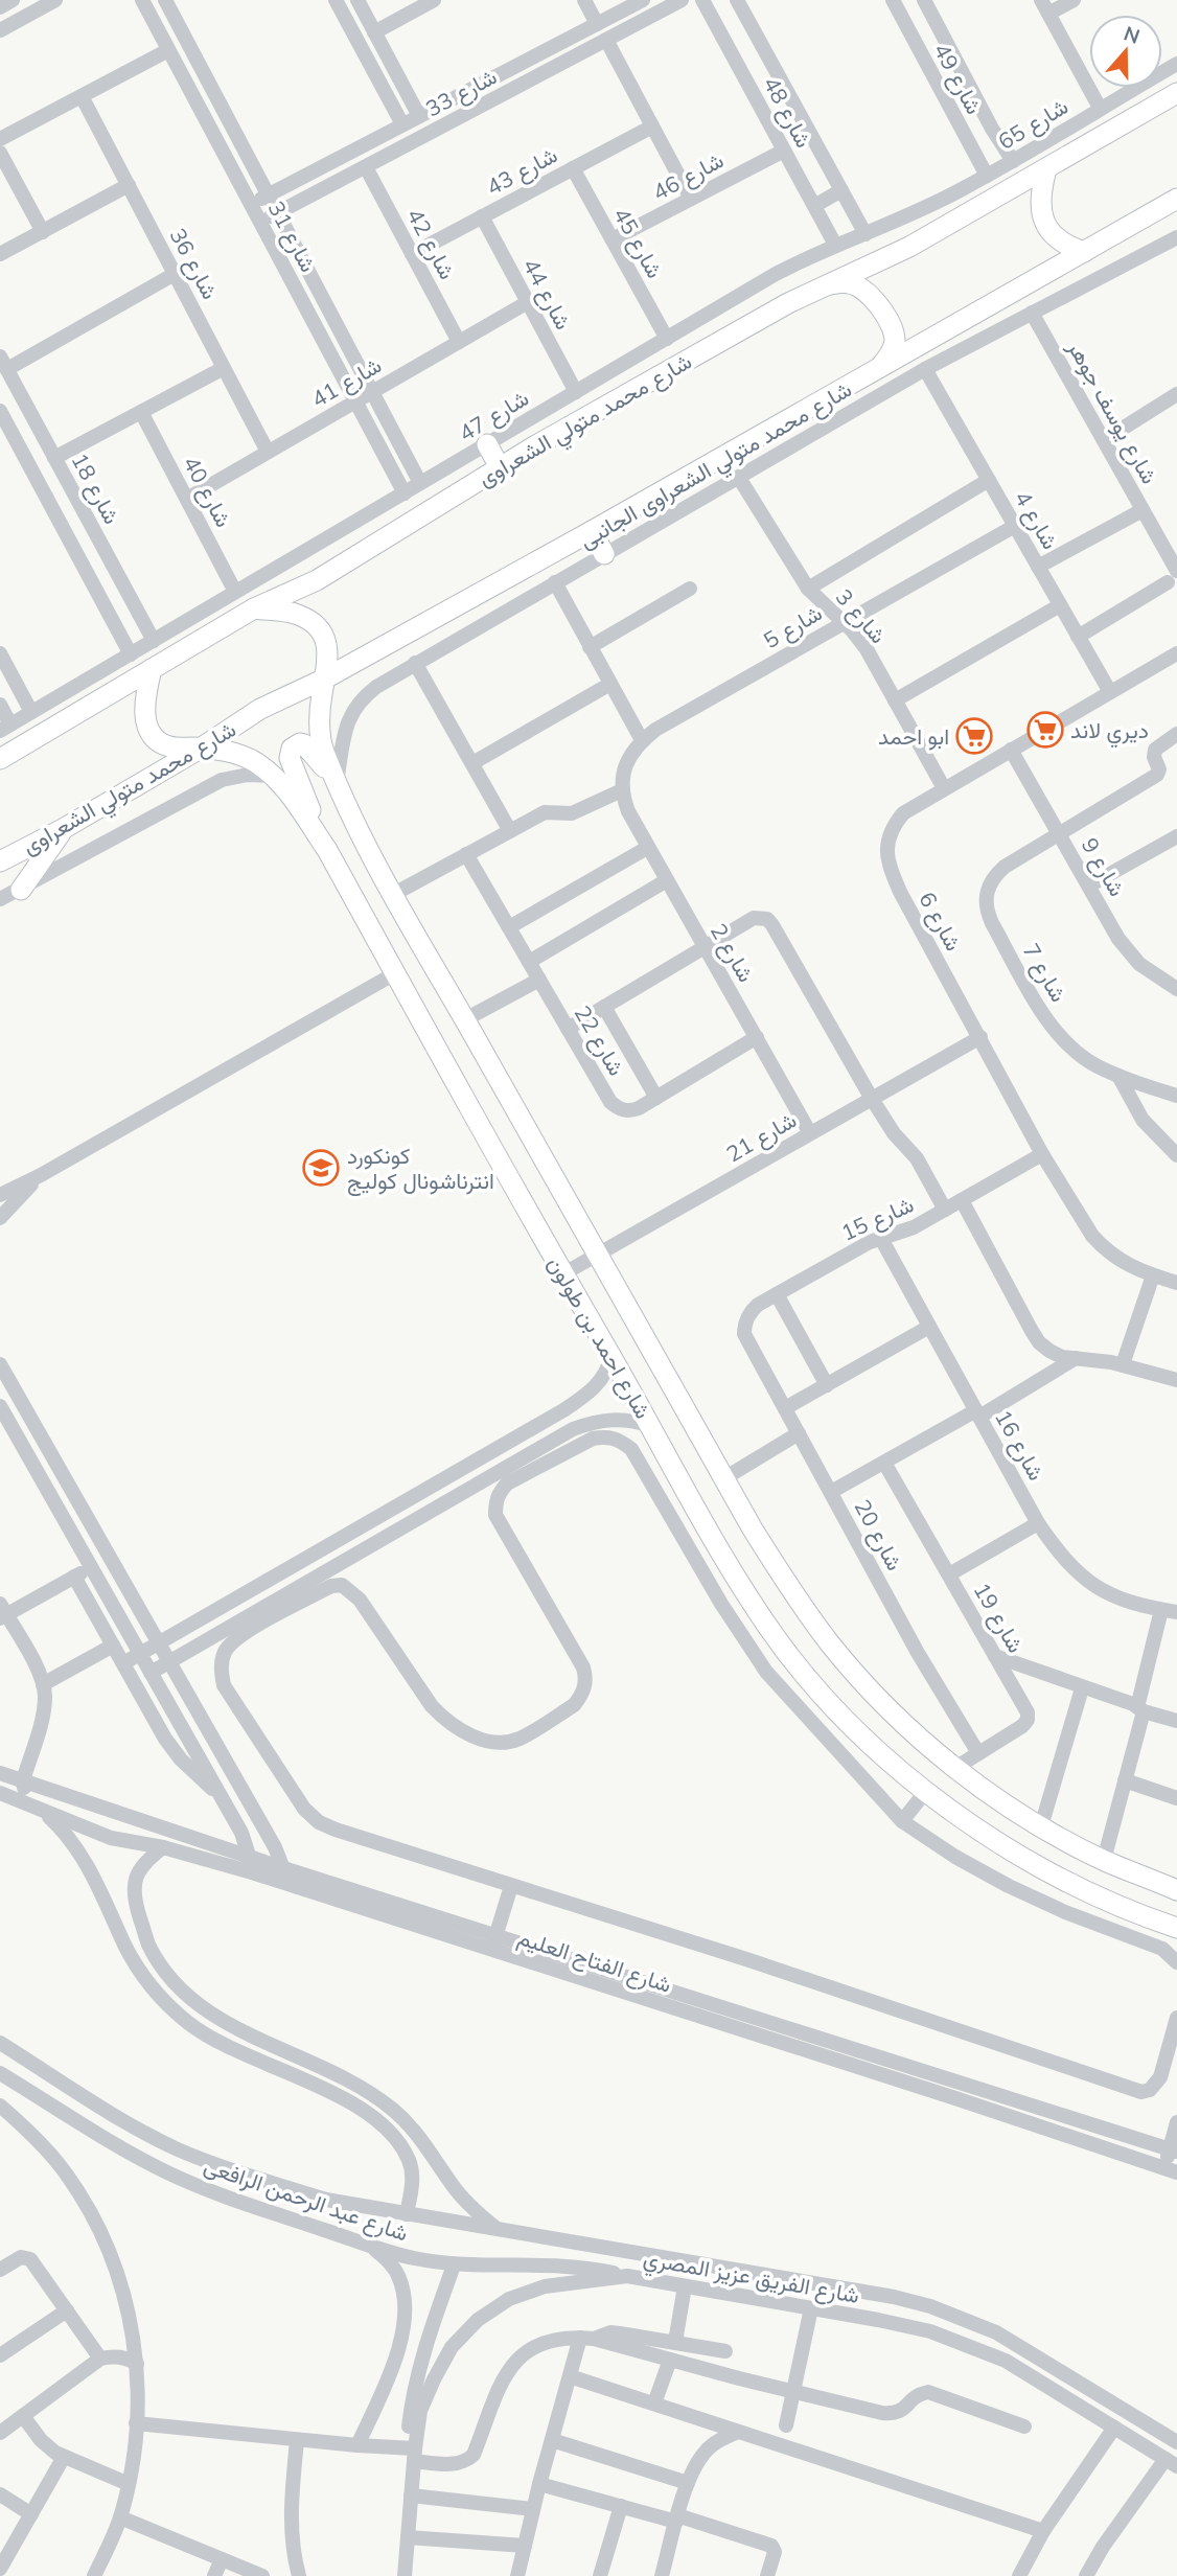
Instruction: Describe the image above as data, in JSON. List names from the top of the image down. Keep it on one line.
{"streets":{"street":["شارع 49","شارع 33","شارع 48","شارع 65","شارع 43","شارع 46","شارع 31","شارع 45","شارع 42","شارع 36","شارع 44","شارع 41","شارع يوسف جوهر","شارع 47","شارع محمد متولي الشعراوى","شارع محمد متولي الشعراوى الجانبى","شارع 18","شارع 40","شارع 4","شارع 3","شارع 5","شارع 9","شارع 6","شارع 2","شارع 7","شارع 22","شارع 21","شارع 15","شارع احمد بن طولون","شارع 16","شارع 20","شارع 19","شارع الفتاح العليم","شارع عبد الرحمن الرافعى","شارع الفريق عزيز المصري"]},"crossings":[["شارع 49","شارع 65"],["شارع 49","شارع 47"],["شارع 33","شارع 31"],["شارع 33","شارع 42"],["شارع 48","شارع 46"],["شارع 48","شارع 47"],["شارع 65","شارع 47"],["شارع 43","شارع 45"],["شارع 43","شارع 42"],["شارع 43","شارع 44"],["شارع 46","شارع 45"],["شارع 31","شارع 41"],["شارع 31","شارع 47"],["شارع 45","شارع 47"],["شارع 42","شارع 41"],["شارع 36","شارع 41"],["شارع 44","شارع 41"],["شارع 44","شارع 47"],["شارع 41","شارع 40"],["شارع يوسف جوهر","شارع محمد متولي الشعراوى الجانبى"],["شارع 47","شارع 18"],["شارع 47","شارع 40"],["شارع محمد متولي الشعراوى","شارع احمد بن طولون"],["شارع محمد متولي الشعراوى الجانبى","شارع 4"],["شارع محمد متولي الشعراوى الجانبى","شارع 3"],["شارع محمد متولي الشعراوى الجانبى","شارع احمد بن طولون"],["شارع 4","شارع 5"],["شارع 4","شارع 6"],["شارع 3","شارع 5"],["شارع 3","شارع 6"],["شارع 5","شارع 2"],["شارع 9","شارع 6"],["شارع 9","شارع 7"],["شارع 6","شارع 21"],["شارع 6","شارع 15"],["شارع 2","شارع 22"],["شارع 2","شارع 21"],["شارع 21","شارع احمد بن طولون"],["شارع 15","شارع 16"],["شارع 15","شارع 20"],["شارع احمد بن طولون","شارع 19"],["شارع 20","شارع 19"],["شارع عبد الرحمن الرافعى","شارع الفريق عزيز المصري"]],"places":{"supermarket":["ديري لاند","ابو احمد"],"school or university":["كونكورد انترناشونال كوليج"]},"north":"top"}
